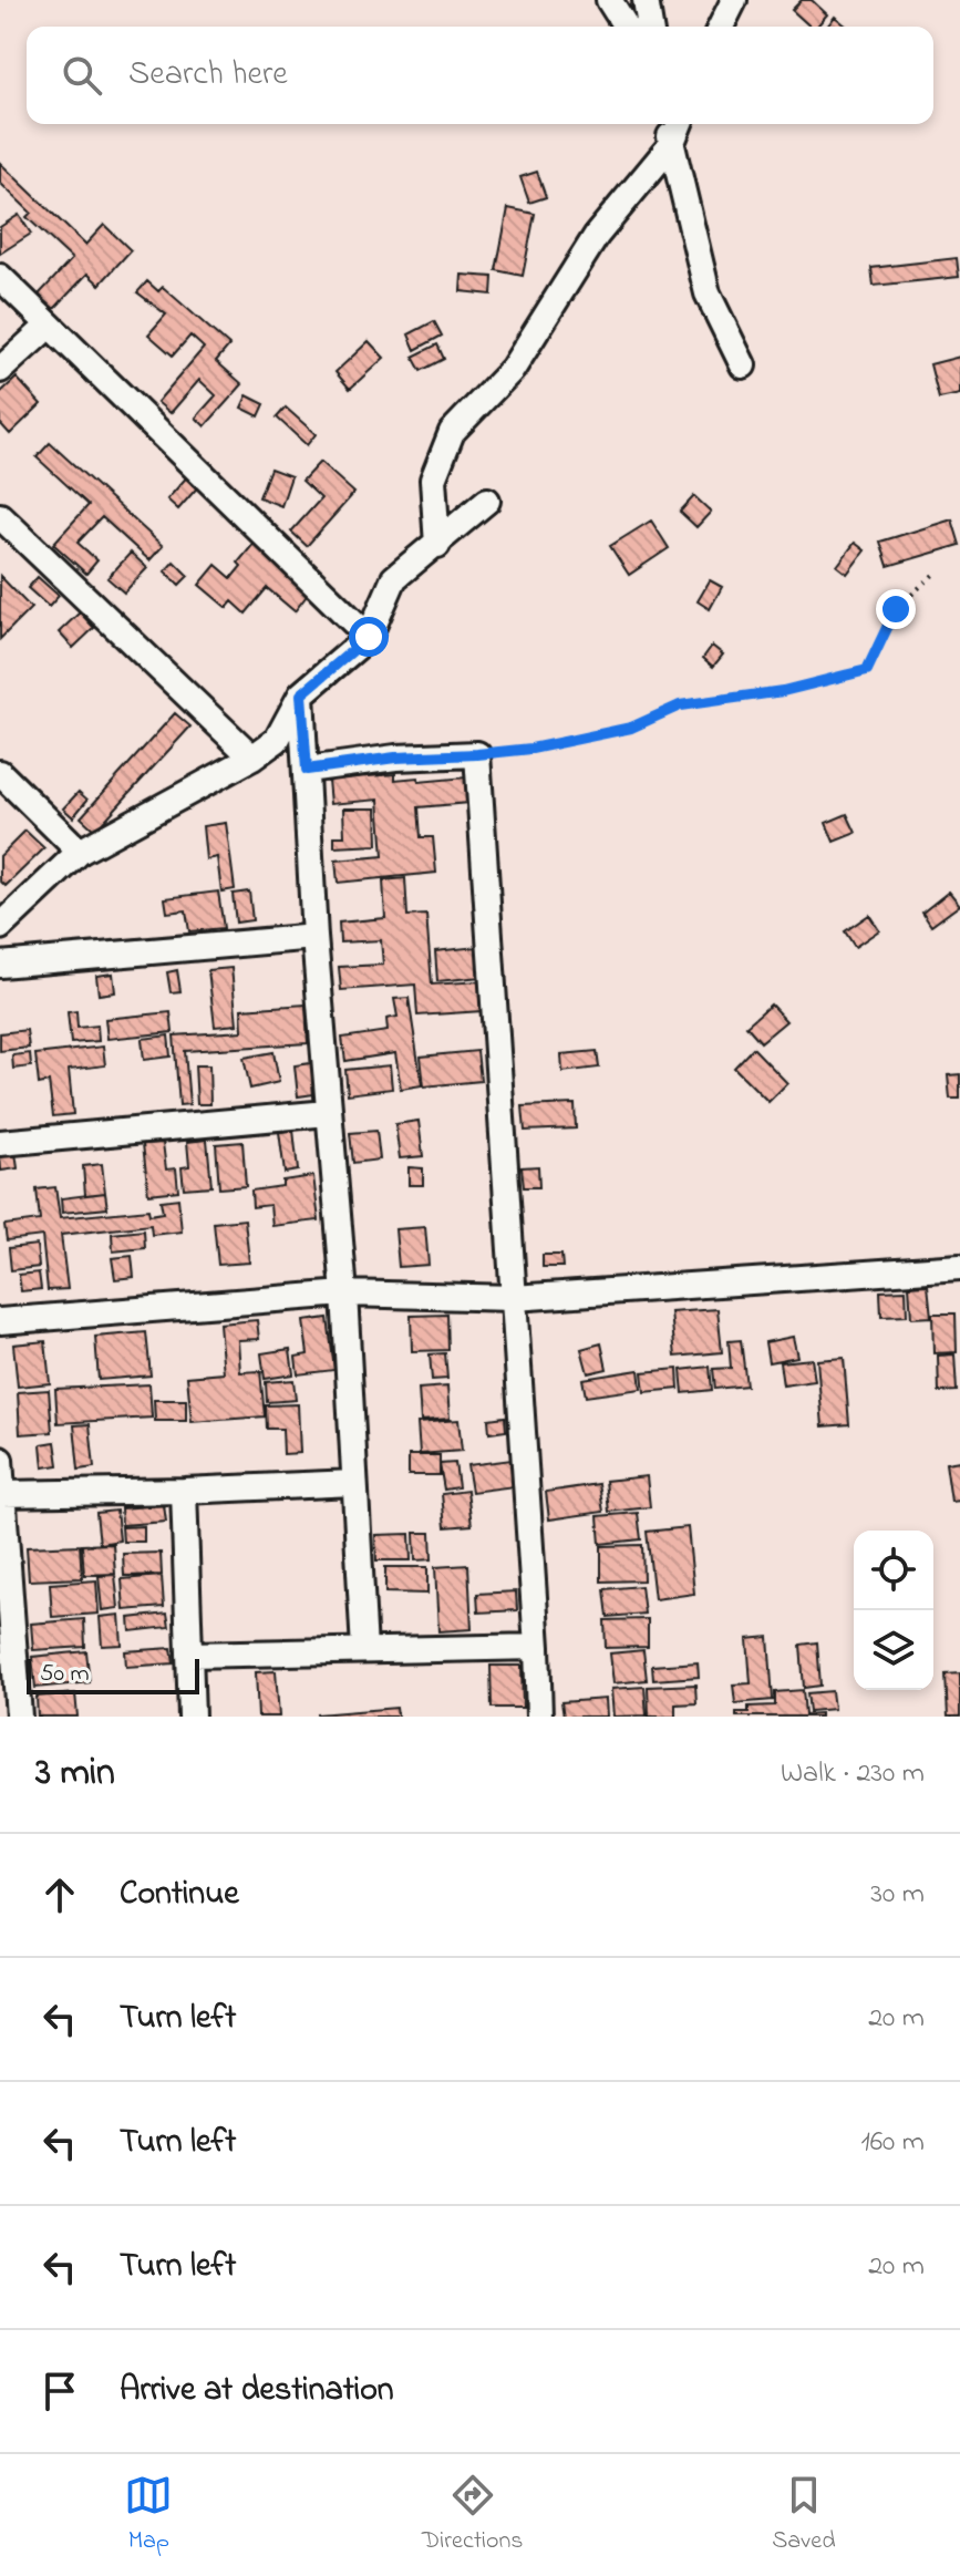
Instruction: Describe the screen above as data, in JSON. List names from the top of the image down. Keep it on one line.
{"scale_bar":"50 m","page":{"search":"Search here","scale":"50 m","heading":["3 min","Walk · 230 m"],"list":[["Continue","30 m"],["Turn left","20 m"],["Turn left","160 m"],["Turn left","20 m"],"Arrive at destination"],"nav":["Map","Directions","Saved"]}}
